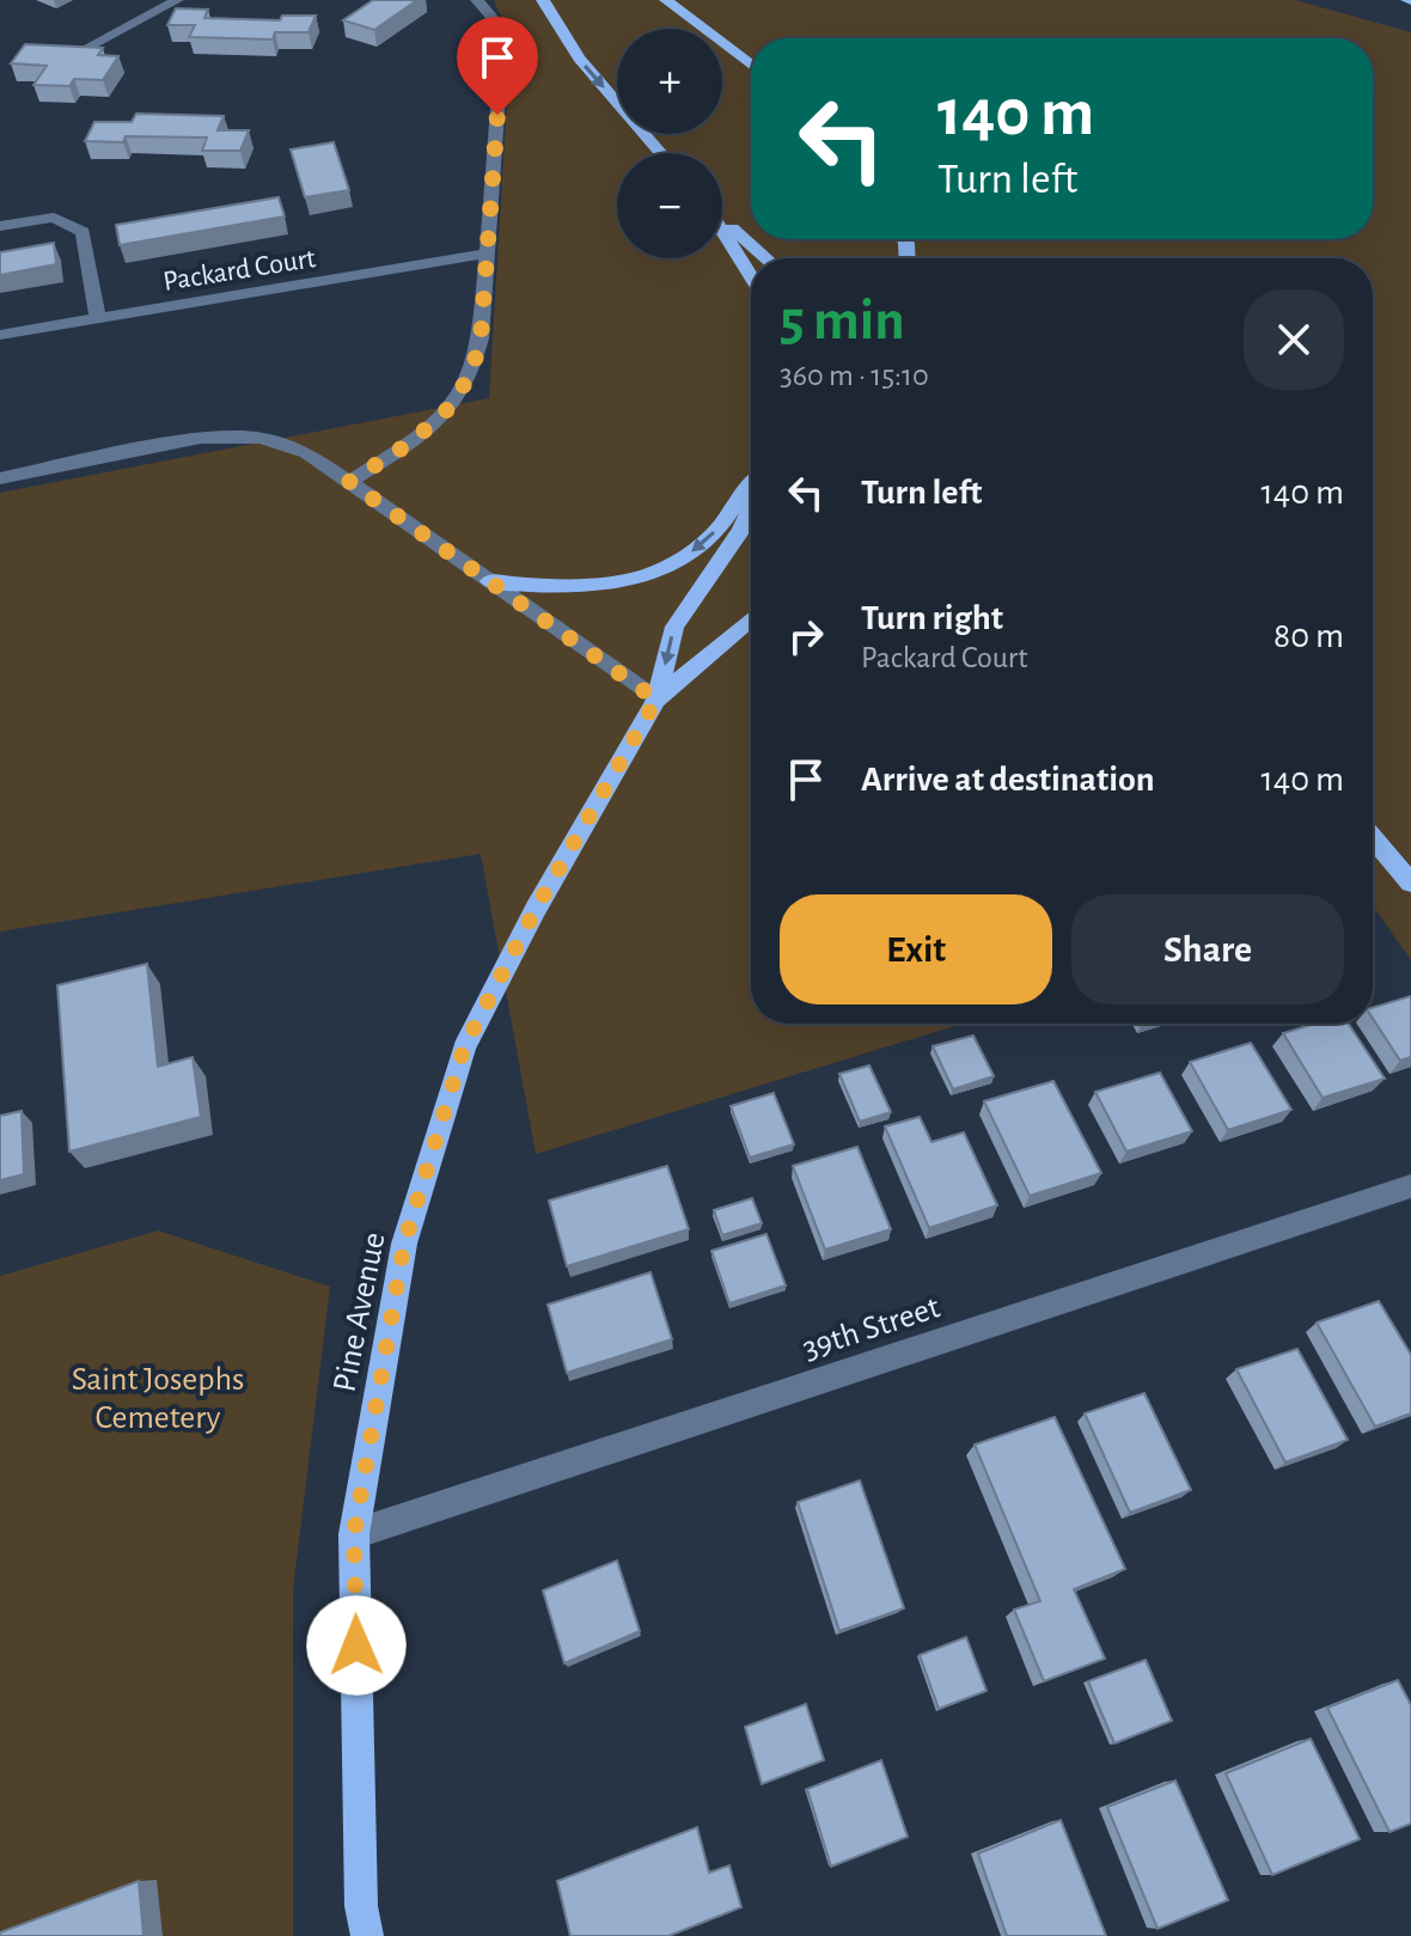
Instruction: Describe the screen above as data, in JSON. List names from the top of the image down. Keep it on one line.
{"streets":{"main road":["Pine Avenue"],"street":["Packard Court","39th Street"]},"crossings":[["Pine Avenue","39th Street"]],"parks":["Saint Josephs Cemetery"],"page":{"map_buttons":["+","−"],"turn":["140 m","Turn left"],"heading":["5 min","360 m · 15:10"],"list":[{"name":"Turn left","value":"140 m"},{"name":"Turn right","note":"Packard Court","value":"80 m"},{"name":"Arrive at destination","value":"140 m"}],"buttons":["Exit","Share"]}}
